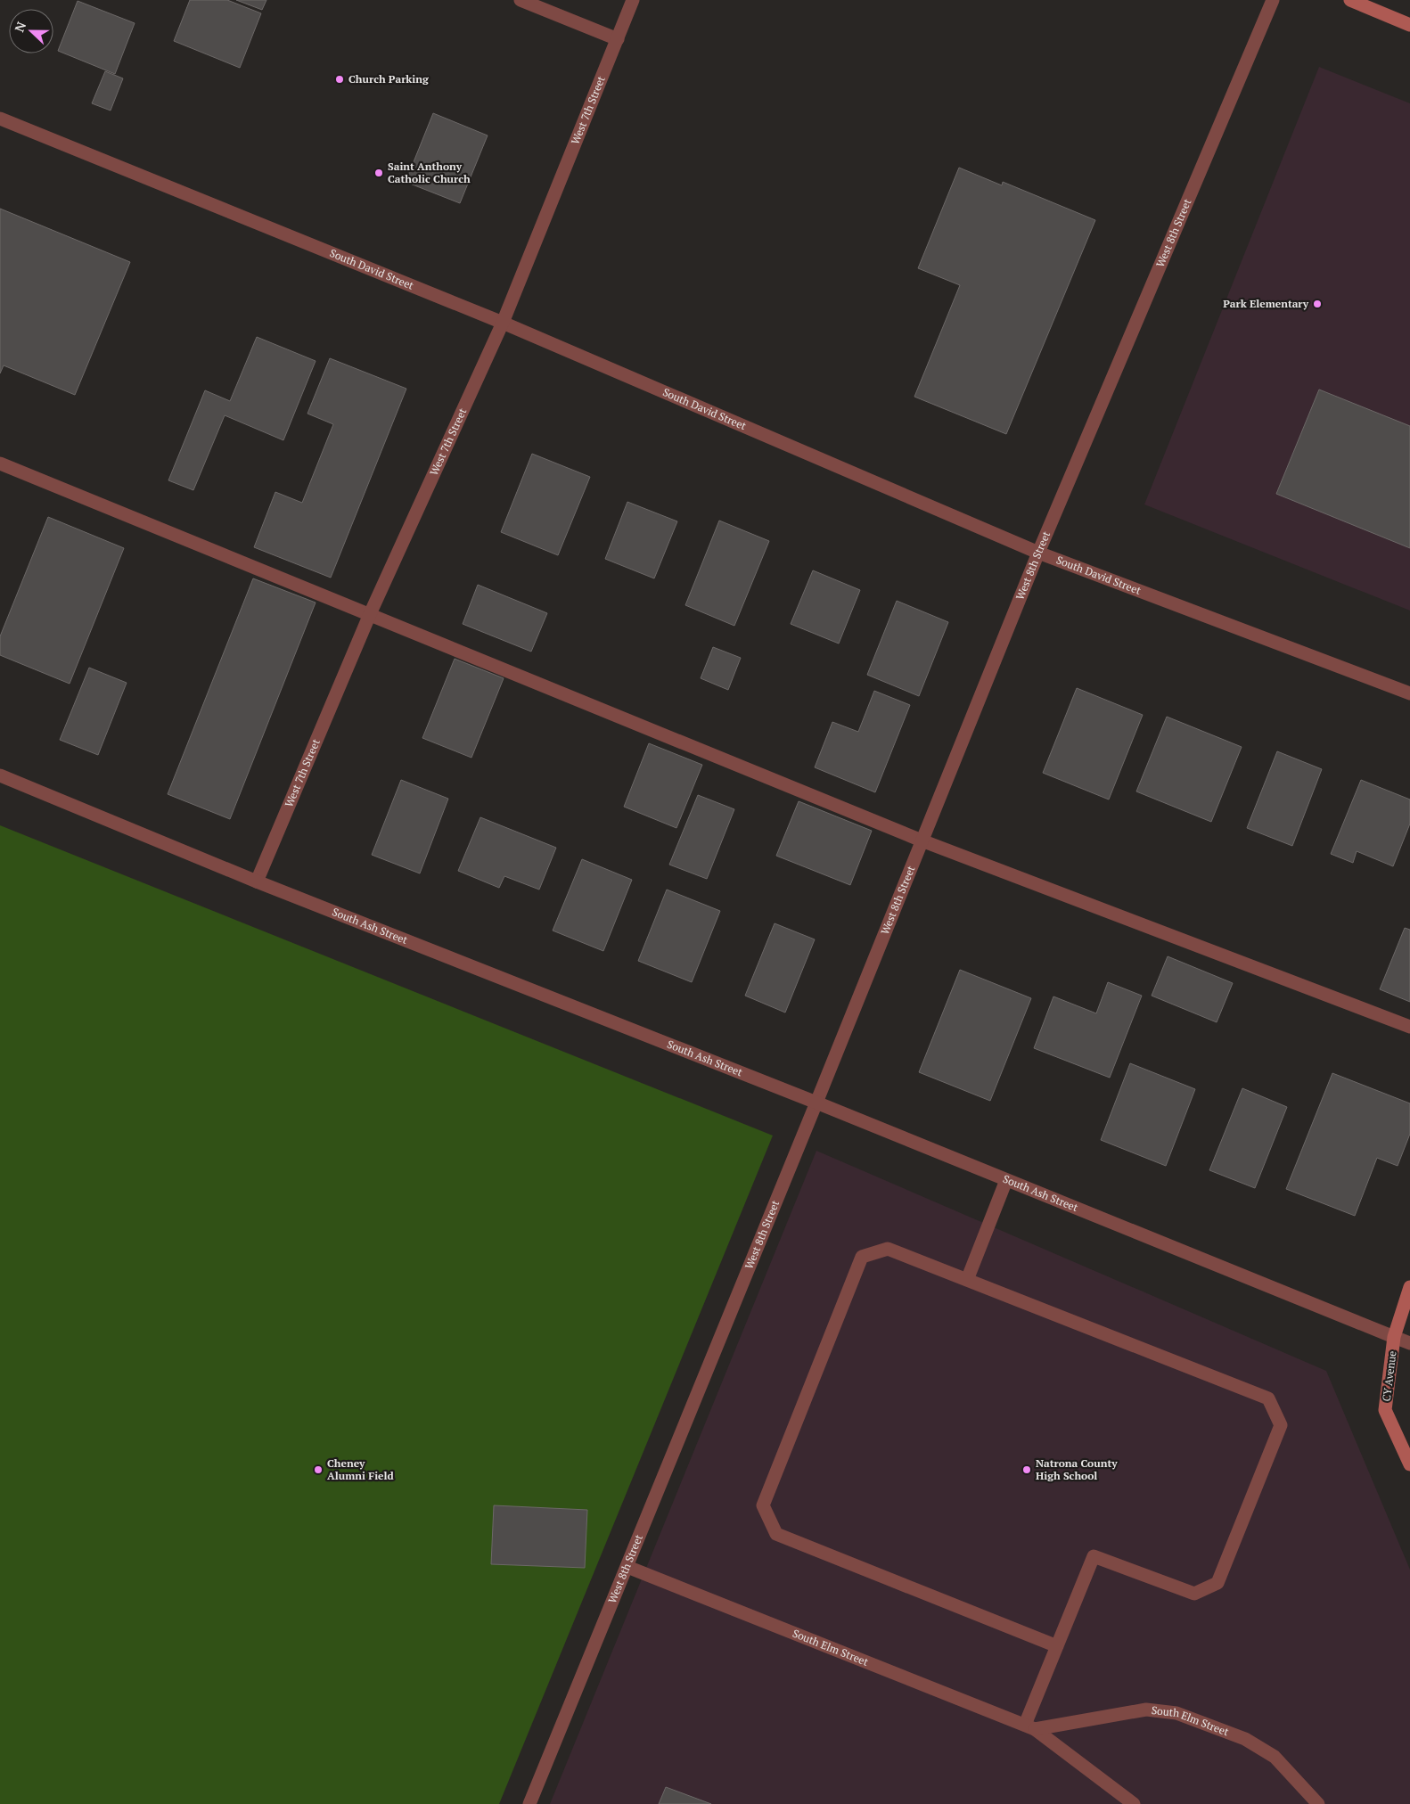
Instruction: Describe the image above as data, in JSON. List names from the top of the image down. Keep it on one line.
{"streets":{"main road":["CY Avenue"],"street":["West 7th Street","West 8th Street","South David Street","South Ash Street","South Elm Street"]},"crossings":[["West 7th Street","South David Street"],["West 7th Street","South Ash Street"],["West 8th Street","South David Street"],["West 8th Street","South Ash Street"],["West 8th Street","South Elm Street"],["South Ash Street","CY Avenue"]],"places":["Church Parking","Saint Anthony Catholic Church","Park Elementary","Cheney Alumni Field","Natrona County High School"],"north":"left"}
